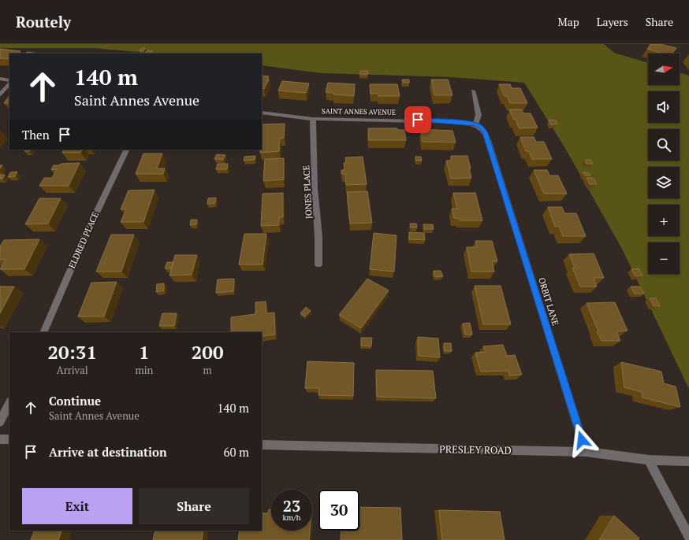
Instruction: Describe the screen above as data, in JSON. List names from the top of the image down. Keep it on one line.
{"streets":{"street":["SAINT ANNES AVENUE","JONES PLACE","ELDRED PLACE","ORBIT LANE","PRESLEY ROAD"]},"crossings":[["SAINT ANNES AVENUE","JONES PLACE"],["SAINT ANNES AVENUE","ORBIT LANE"],["ORBIT LANE","PRESLEY ROAD"]],"north":"right","page":{"header":"Routely","nav":["Map","Layers","Share"],"map_buttons":["+","−"],"turn":["140 m","Saint Annes Avenue"],"then":"Then","eta":["20:31","Arrival","1","min","200","m"],"list":[{"name":"Continue","note":"Saint Annes Avenue","value":"140 m"},{"name":"Arrive at destination","value":"60 m"}],"buttons":["Exit","Share"],"speed":"23 km/h","limit":"30"}}
